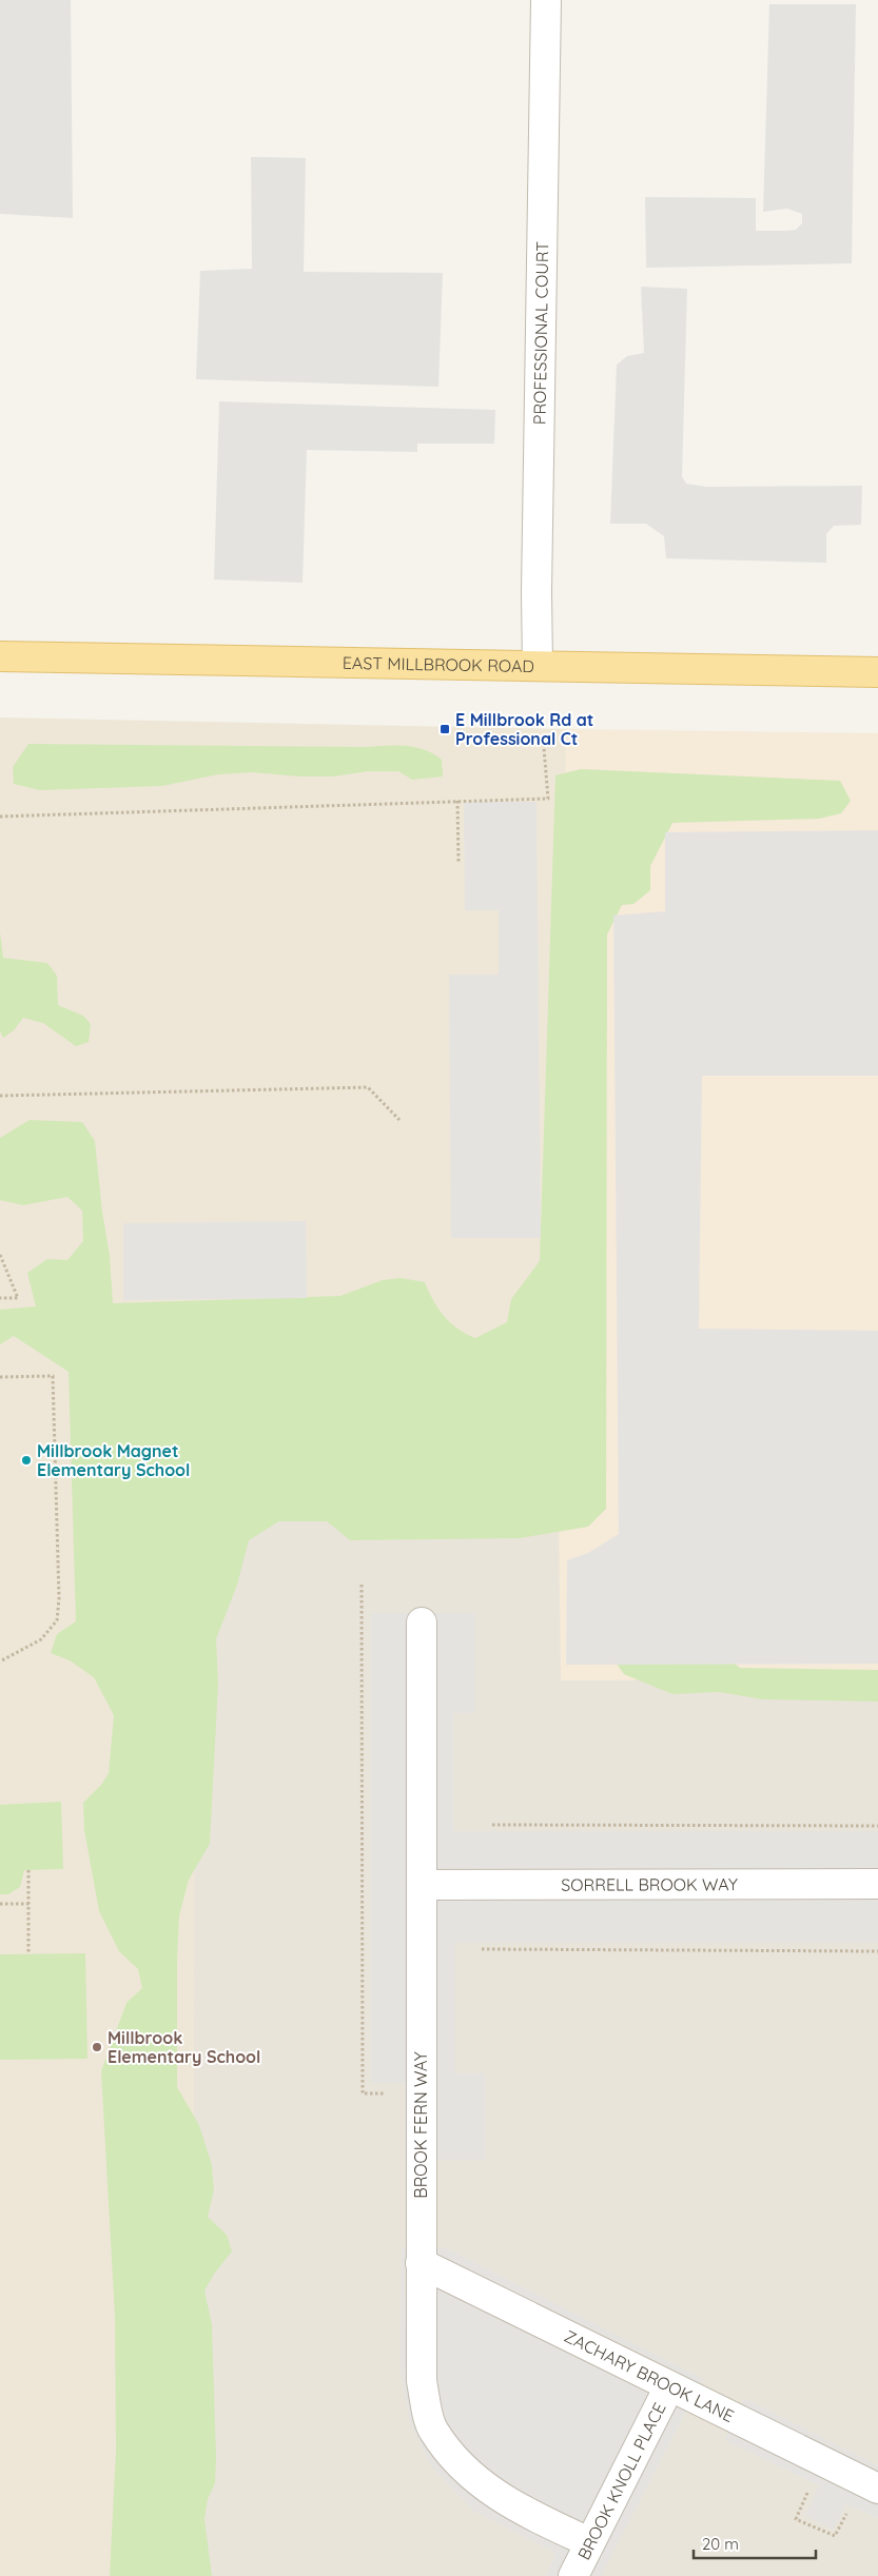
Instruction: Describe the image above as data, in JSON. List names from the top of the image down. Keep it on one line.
{"streets":{"main road":["EAST MILLBROOK ROAD"],"street":["PROFESSIONAL COURT","SORRELL BROOK WAY","BROOK FERN WAY","ZACHARY BROOK LANE","BROOK KNOLL PLACE"]},"crossings":[["PROFESSIONAL COURT","EAST MILLBROOK ROAD"],["SORRELL BROOK WAY","BROOK FERN WAY"],["BROOK FERN WAY","ZACHARY BROOK LANE"],["BROOK FERN WAY","BROOK KNOLL PLACE"],["ZACHARY BROOK LANE","BROOK KNOLL PLACE"]],"places":{"transit":["E Millbrook Rd at Professional Ct"],"other":["Millbrook Magnet Elementary School","Millbrook Elementary School"]},"scale_bar":"20 m"}
